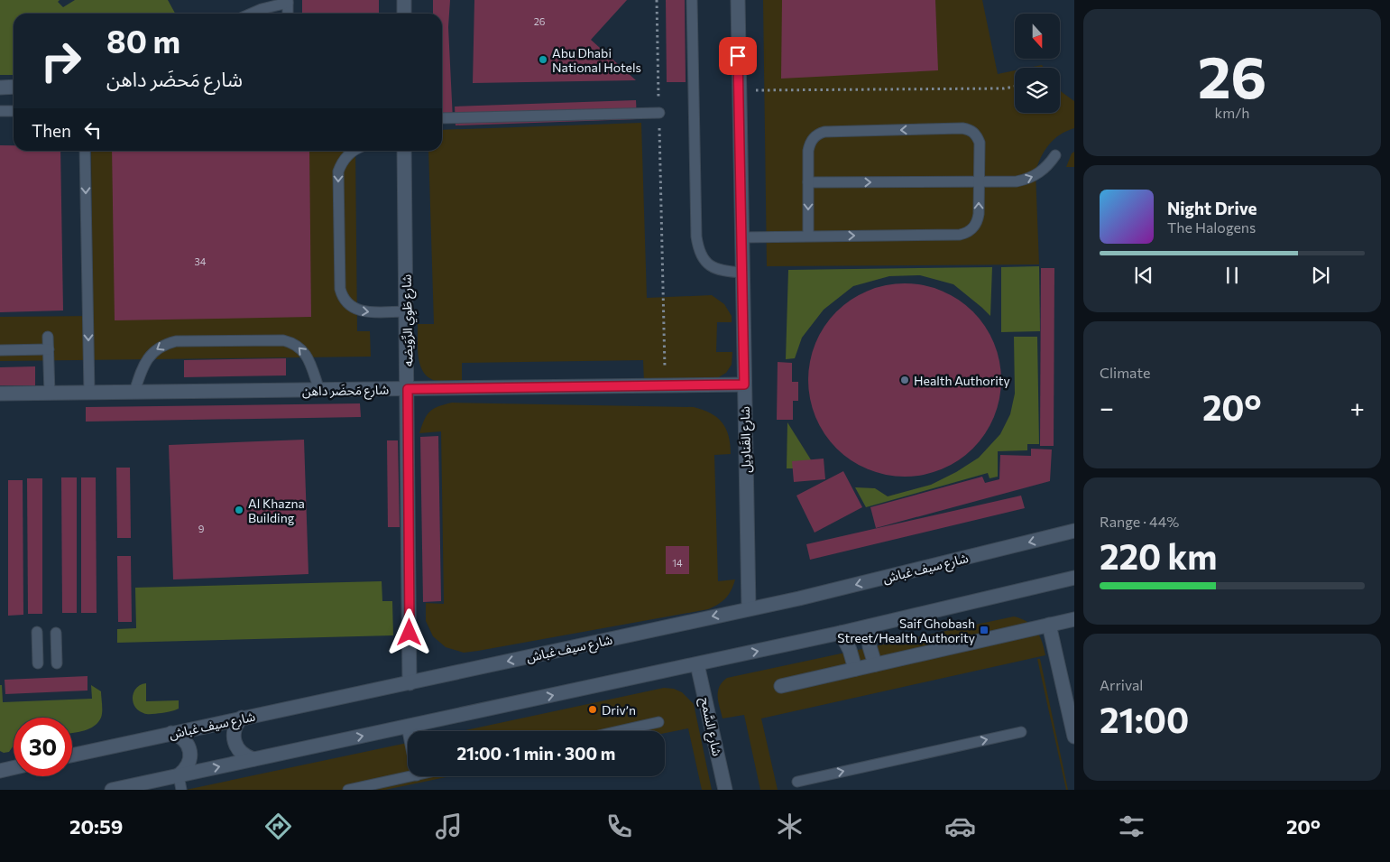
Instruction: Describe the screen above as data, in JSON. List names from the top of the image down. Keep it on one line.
{"streets":{"street":["شارع طَوِي الرِّوَيضه","شارع مَحضَر داهن","شارع القَنادِيل","شارع سيف غباش","شارع السَّمح"]},"crossings":[["شارع طَوِي الرِّوَيضه","شارع مَحضَر داهن"],["شارع طَوِي الرِّوَيضه","شارع سيف غباش"],["شارع مَحضَر داهن","شارع القَنادِيل"],["شارع القَنادِيل","شارع سيف غباش"]],"places":{"other":["Abu Dhabi National Hotels","Health Authority","Al Khazna Building","Driv’n"],"transit":["Saif Ghobash Street/Health Authority"]},"house_numbers":["26","34","9","14"],"north":"bottom","page":{"tile":[["26","km/h"],"Climate",["Range · 44%","220 km"],["Arrival","21:00"]],"turn":["80 m","شارع مَحضَر داهن"],"then":"Then","song":["Night Drive","The Halogens"],"heat":["−","20°","+"],"limit":"30","trip":"21:00 · 1 min · 300 m","tabs":["20:59","20°"]}}
